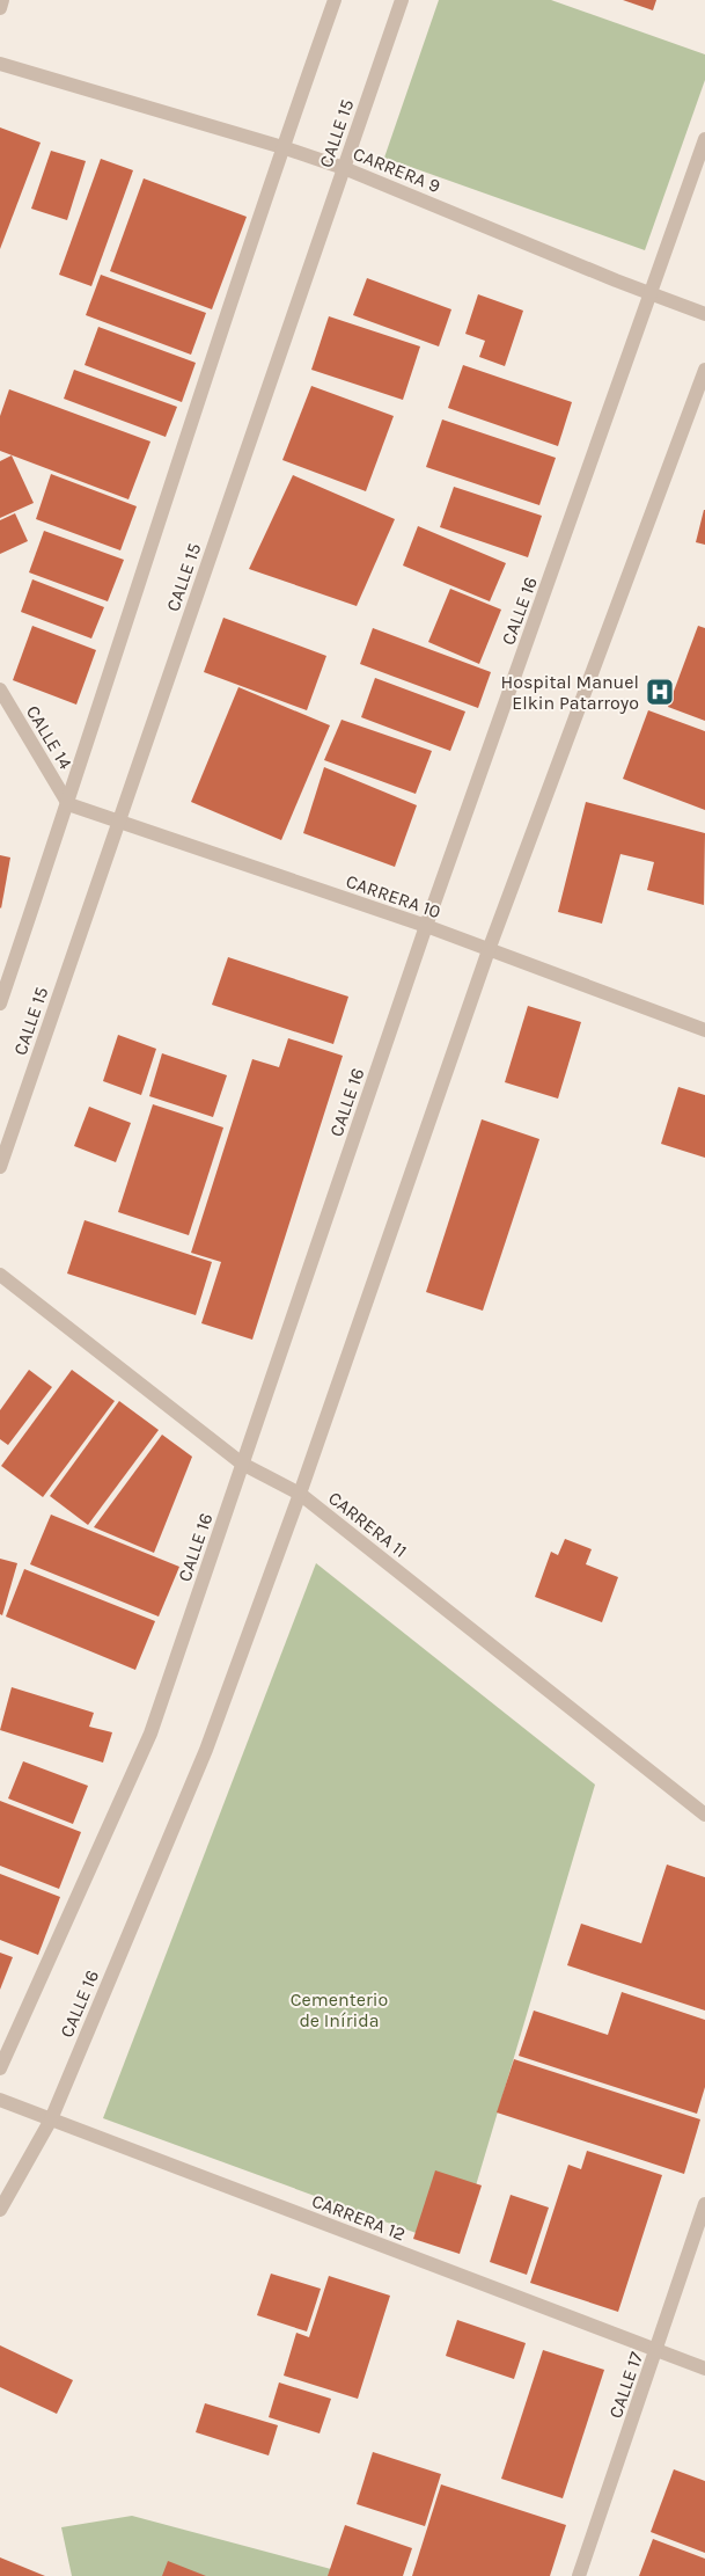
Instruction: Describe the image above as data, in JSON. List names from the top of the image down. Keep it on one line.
{"streets":{"street":["CALLE 15","CARRERA 9","CALLE 16","CALLE 14","CARRERA 10","CARRERA 11","CARRERA 12","CALLE 17"]},"crossings":[["CALLE 15","CARRERA 9"],["CALLE 15","CALLE 14"],["CALLE 15","CARRERA 10"],["CARRERA 9","CALLE 16"],["CALLE 16","CARRERA 10"],["CALLE 16","CARRERA 11"],["CALLE 16","CARRERA 12"],["CALLE 14","CARRERA 10"],["CARRERA 12","CALLE 17"]],"parks":["Cementerio de Inírida"],"places":{"hospital":["Hospital Manuel Elkin Patarroyo"]}}
